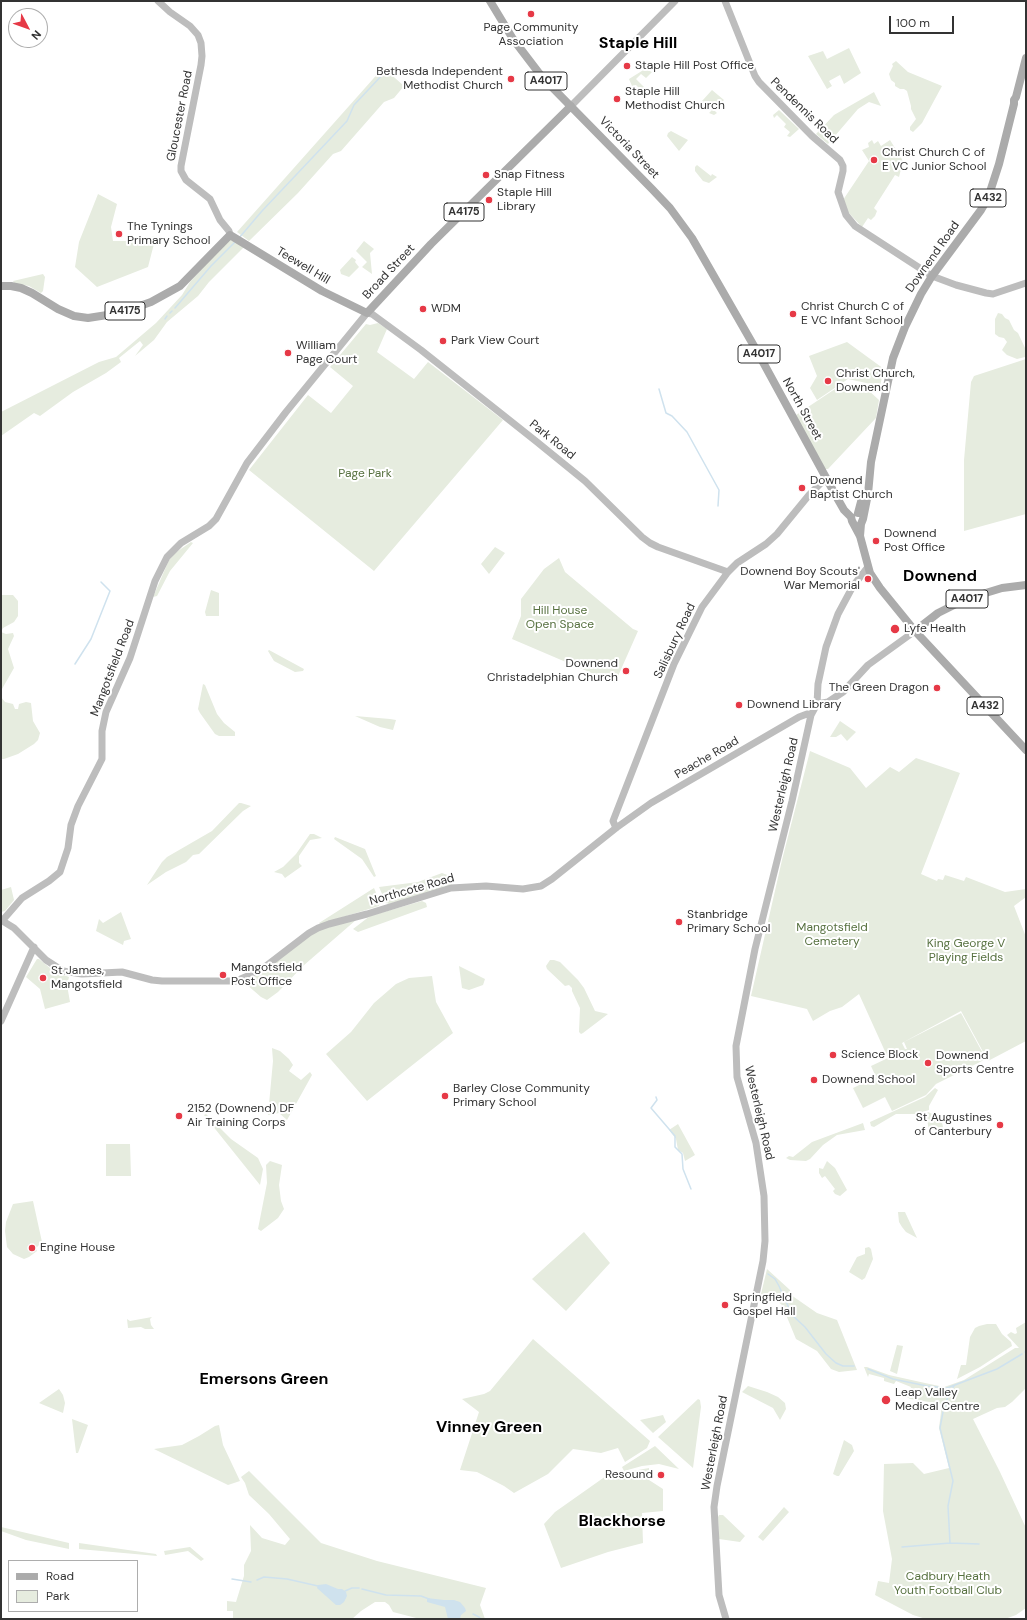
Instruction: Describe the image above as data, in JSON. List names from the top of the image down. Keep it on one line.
{"streets":{"main road":["A4017","Victoria Street","A432","A4175","Downend Road","Teewell Hill","Broad Street","North Street"],"street":["Pendennis Road","Gloucester Road","Park Road","Salisbury Road","Mangotsfield Road","Peache Road","Westerleigh Road","Northcote Road"]},"crossings":[["A4017","Victoria Street"],["A4017","A432"],["A4017","Broad Street"],["Pendennis Road","Downend Road"],["Gloucester Road","A4175"],["Gloucester Road","Teewell Hill"],["Victoria Street","Broad Street"],["Victoria Street","North Street"],["A432","Downend Road"],["A432","North Street"],["A432","Westerleigh Road"],["A4175","Teewell Hill"],["Downend Road","North Street"],["Teewell Hill","Broad Street"],["Teewell Hill","Park Road"],["Broad Street","Park Road"],["Broad Street","Mangotsfield Road"],["North Street","Salisbury Road"],["Park Road","Salisbury Road"],["Salisbury Road","Peache Road"],["Salisbury Road","Northcote Road"],["Peache Road","Westerleigh Road"],["Peache Road","Northcote Road"]],"districts":["Staple Hill","Downend","Emersons Green","Vinney Green","Blackhorse"],"parks":["Page Park","Hill House Open Space","Mangotsfield Cemetery","King George V Playing Fields","Cadbury Heath Youth Football Club"],"places":["Page Community Association","Staple Hill Post Office","Bethesda Independent Methodist Church","Staple Hill Methodist Church","Christ Church C of E VC Junior School","Snap Fitness","Staple Hill Library","The Tynings Primary School","WDM","Christ Church C of E VC Infant School","Park View Court","William Page Court","Christ Church, Downend","Downend Baptist Church","Downend Post Office","Downend Boy Scouts' War Memorial","Lyfe Health","Downend Christadelphian Church","The Green Dragon","Downend Library","Stanbridge Primary School","Mangotsfield Post Office","St James, Mangotsfield","Science Block","Downend Sports Centre","Downend School","Barley Close Community Primary School","2152 (Downend) DF Air Training Corps","St Augustines of Canterbury","Engine House","Springfield Gospel Hall","Leap Valley Medical Centre","Resound"],"legend":["Road","Park"],"scale_bar":"100 m","north":"bottom right"}
